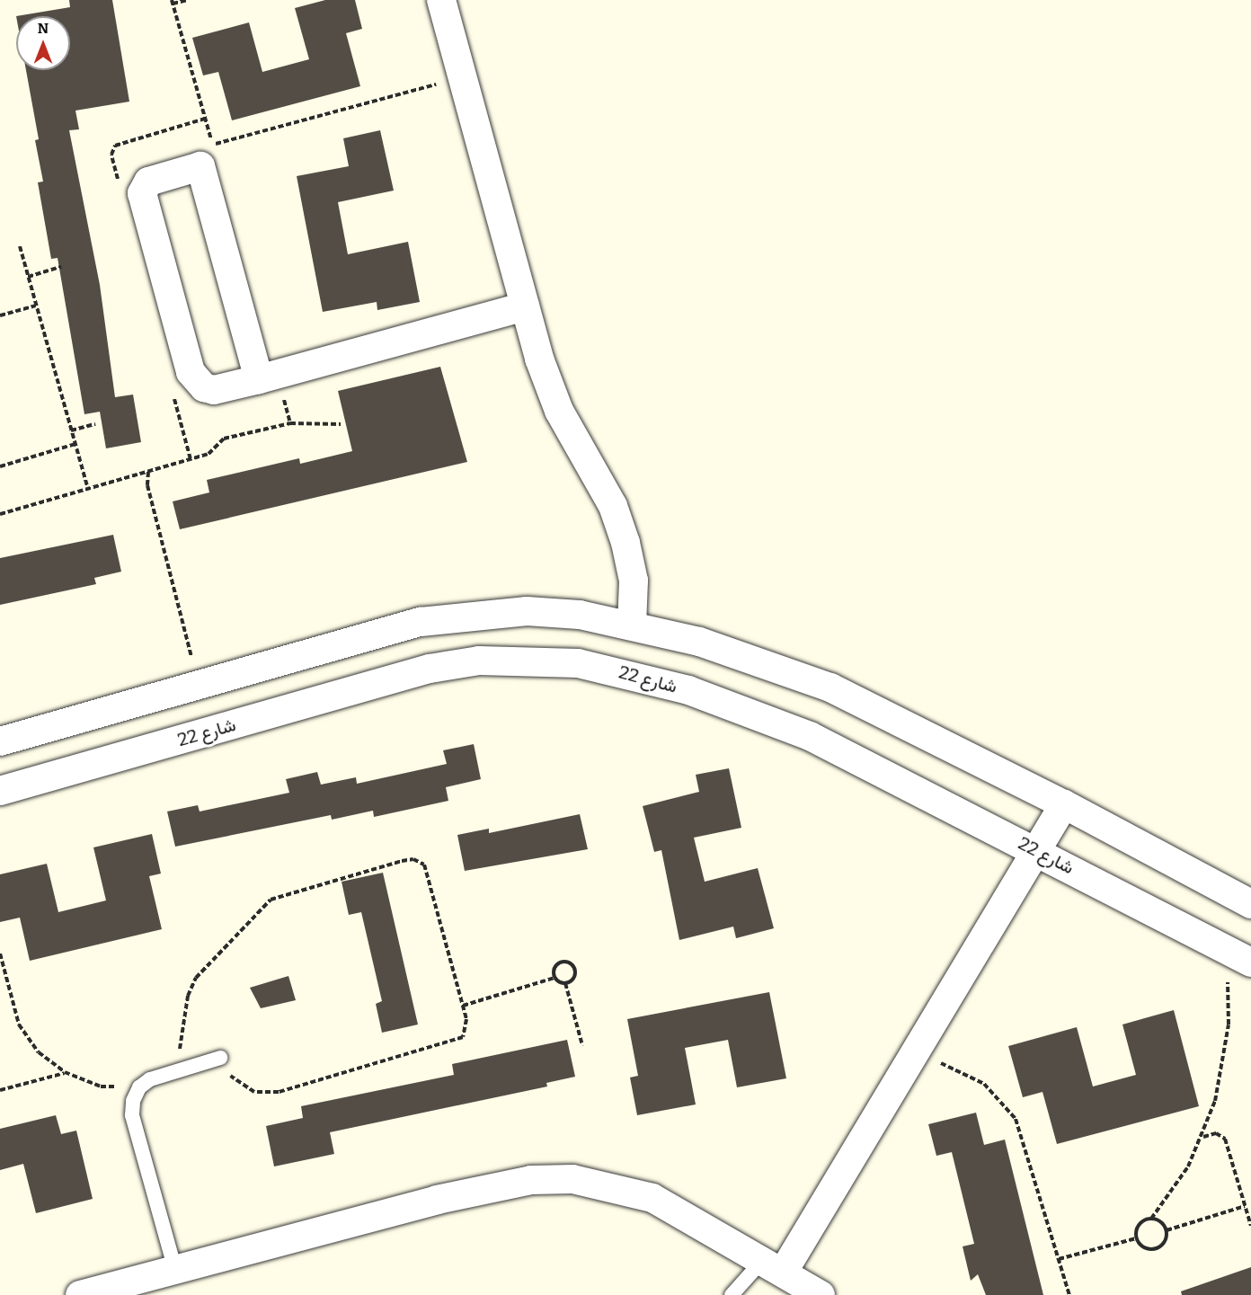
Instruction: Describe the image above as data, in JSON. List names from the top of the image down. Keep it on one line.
{"streets":{"street":["شارع 22"]},"north":"top"}
